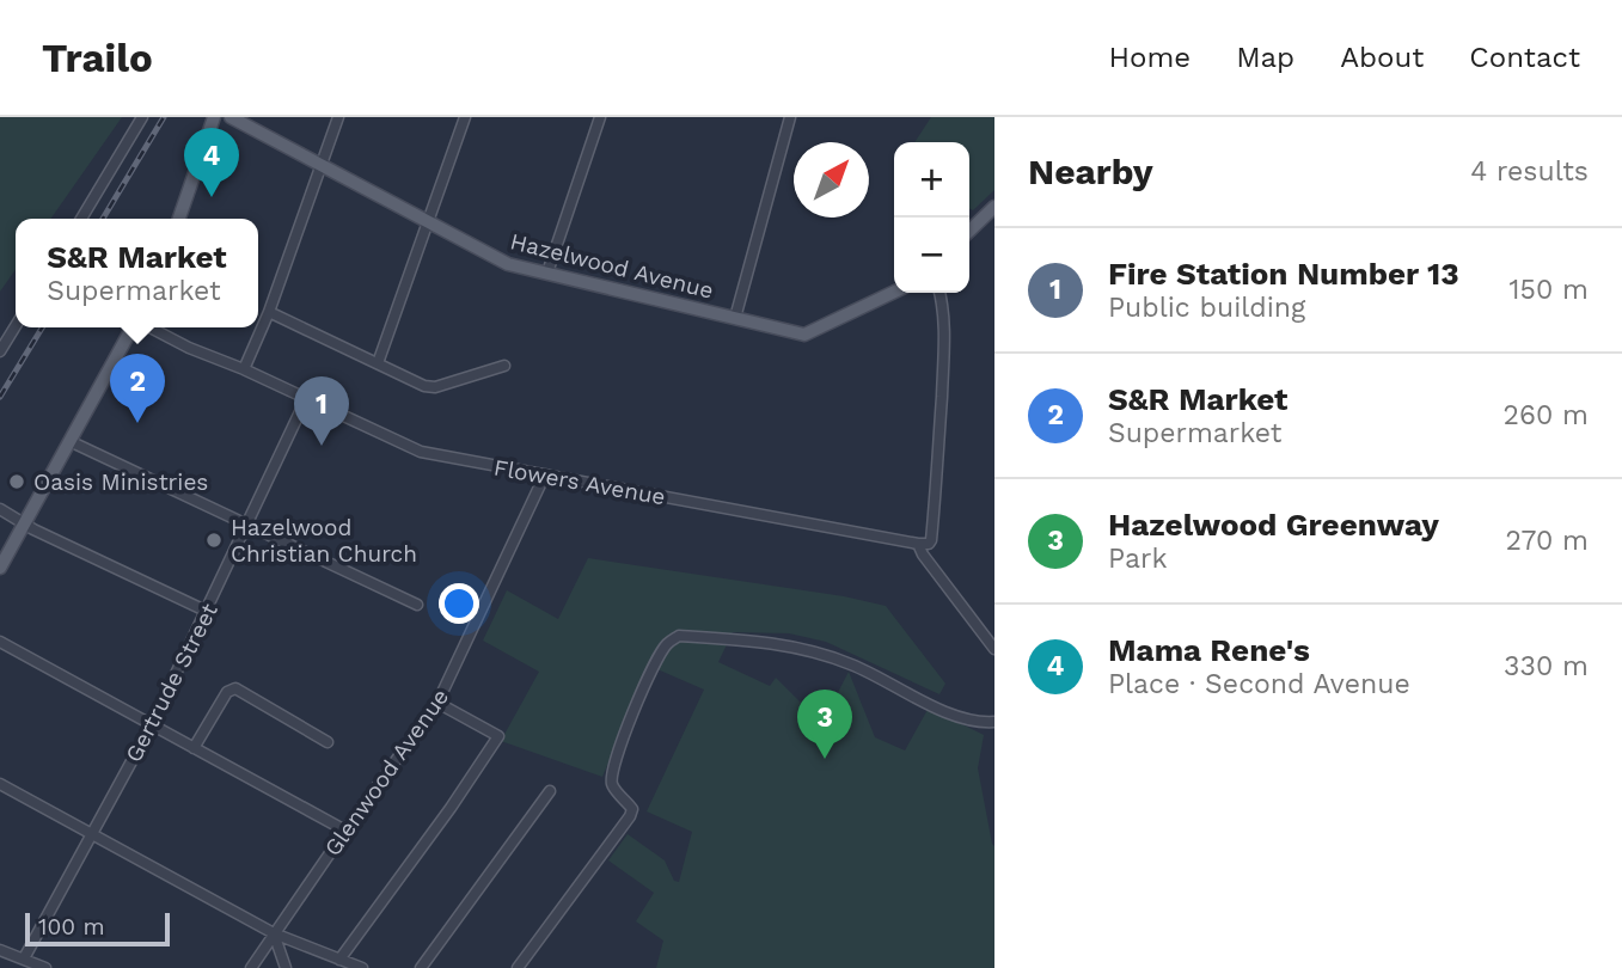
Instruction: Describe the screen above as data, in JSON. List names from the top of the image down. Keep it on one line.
{"streets":{"main road":["Hazelwood Avenue"],"street":["Flowers Avenue","Gertrude Street","Glenwood Avenue"]},"crossings":[["Flowers Avenue","Gertrude Street"],["Flowers Avenue","Glenwood Avenue"]],"places":["Oasis Ministries","Hazelwood Christian Church"],"scale_bar":"100 m","north":"top right","page":{"header":"Trailo","nav":["Home","Map","About","Contact"],"heading":["Nearby","4 results"],"pins":["4","2","1","3"],"map_buttons":["+","−"],"popup":["S&R Market","Supermarket"],"list":[{"mark":"1","name":"Fire Station Number 13","note":"Public building","value":"150 m"},{"mark":"2","name":"S&R Market","note":"Supermarket","value":"260 m"},{"mark":"3","name":"Hazelwood Greenway","note":"Park","value":"270 m"},{"mark":"4","name":"Mama Rene's","note":"Place · Second Avenue","value":"330 m"}],"scale":"100 m"}}
